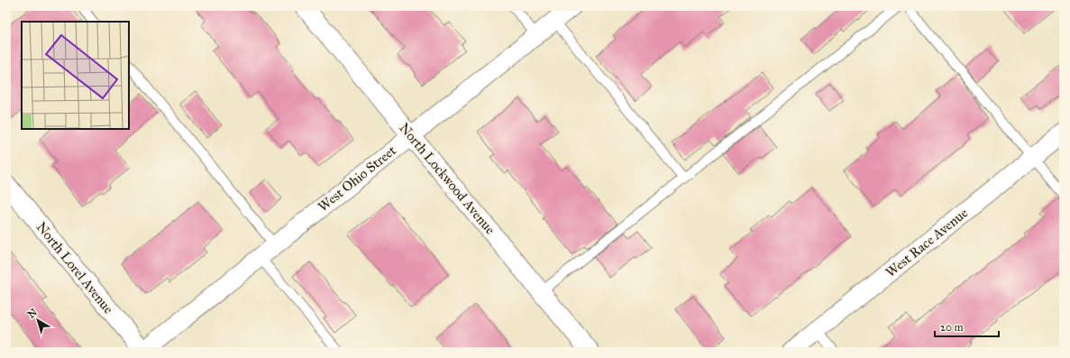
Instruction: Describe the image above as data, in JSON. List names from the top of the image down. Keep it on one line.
{"streets":{"street":["West Ohio Street","North Lockwood Avenue","West Race Avenue","North Lorel Avenue"]},"crossings":[["West Ohio Street","North Lockwood Avenue"],["West Ohio Street","North Lorel Avenue"]],"scale_bar":"20 m","north":"top left"}
